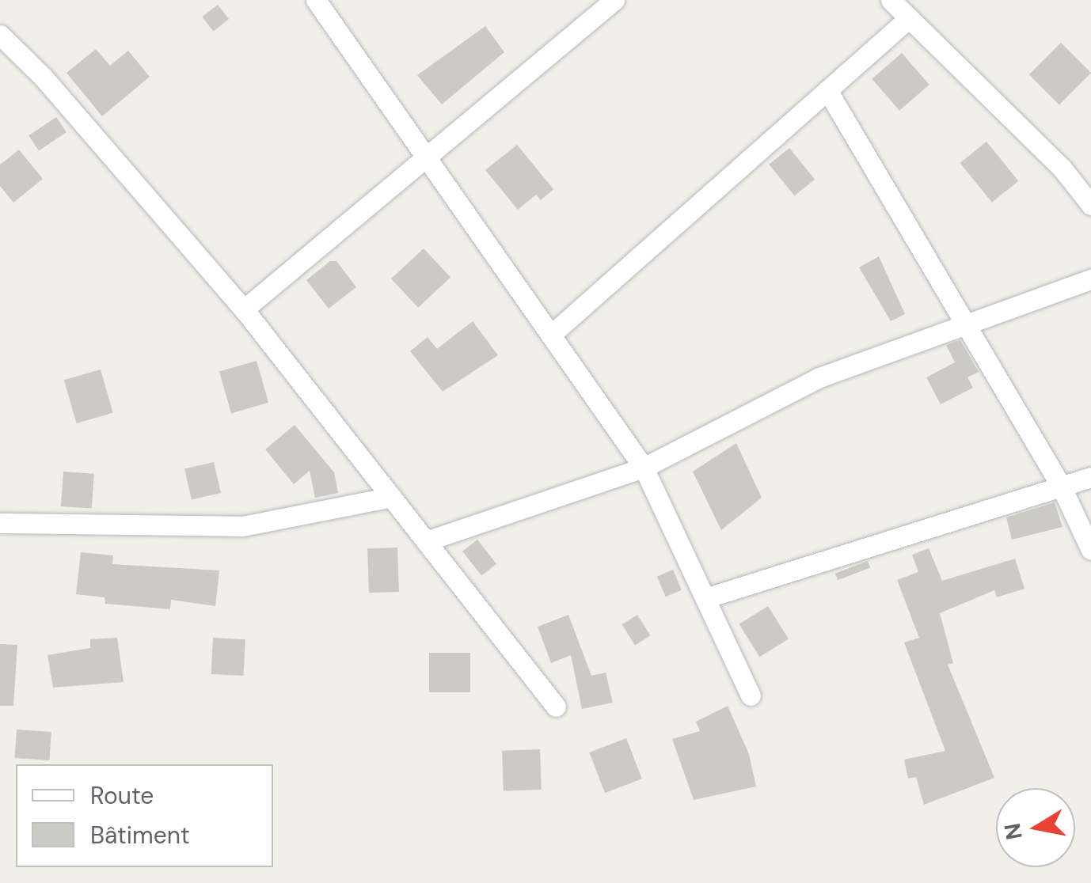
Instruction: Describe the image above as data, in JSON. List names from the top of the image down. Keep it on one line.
{"legend":["Route","Bâtiment"],"north":"left"}
